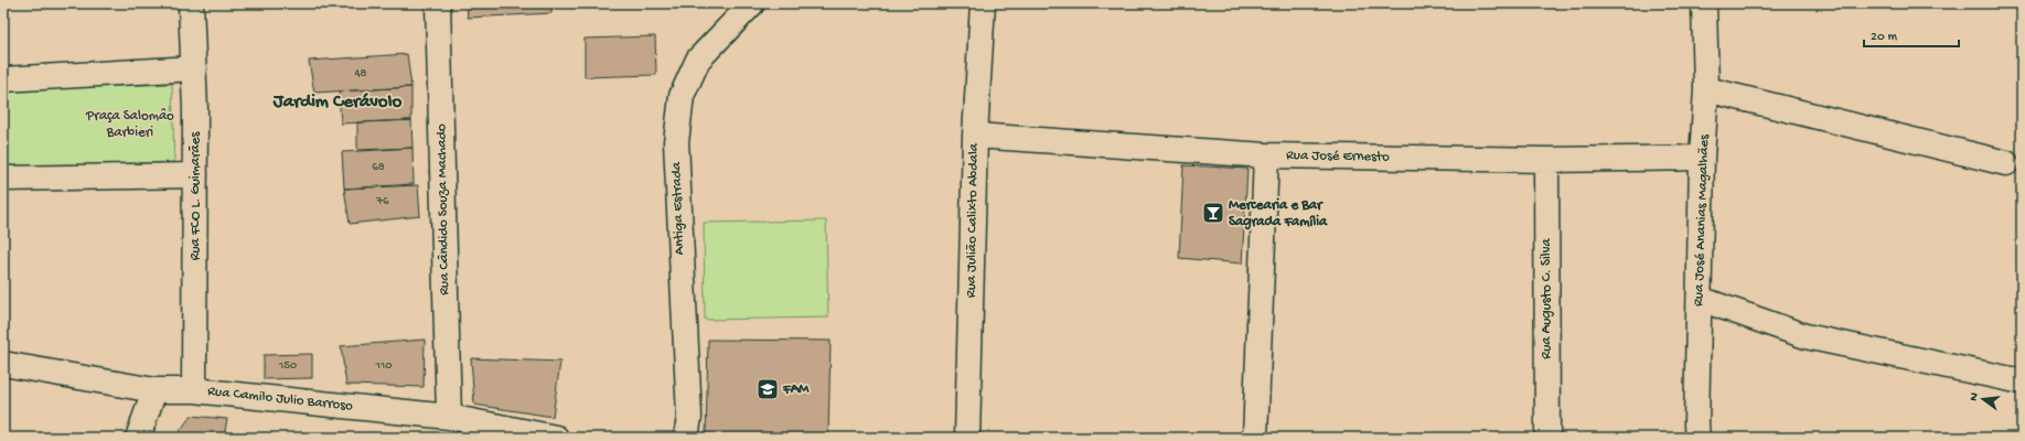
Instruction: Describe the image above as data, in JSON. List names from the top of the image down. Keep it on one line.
{"streets":{"street":["Rua José Ernesto","Rua FCO L. Guimarães","Antiga Estrada","Rua Cândido Souza Machado","Rua Julião Calixto Abdala","Rua José Ananias Magalhães","Rua Augusto C. Silva","Rua Camilo Julio Barroso"]},"crossings":[["Rua José Ernesto","Rua Julião Calixto Abdala"],["Rua José Ernesto","Rua José Ananias Magalhães"],["Rua José Ernesto","Rua Augusto C. Silva"],["Rua FCO L. Guimarães","Rua Camilo Julio Barroso"],["Rua Cândido Souza Machado","Rua Camilo Julio Barroso"]],"districts":["Jardim Cerávolo"],"parks":["Praça Salomâo Barbieri"],"places":{"bar":["Mercearia e Bar Sagrada Família"],"school or university":["FAM"]},"house_numbers":["48","68","76","150","110"],"scale_bar":"20 m","north":"left"}
